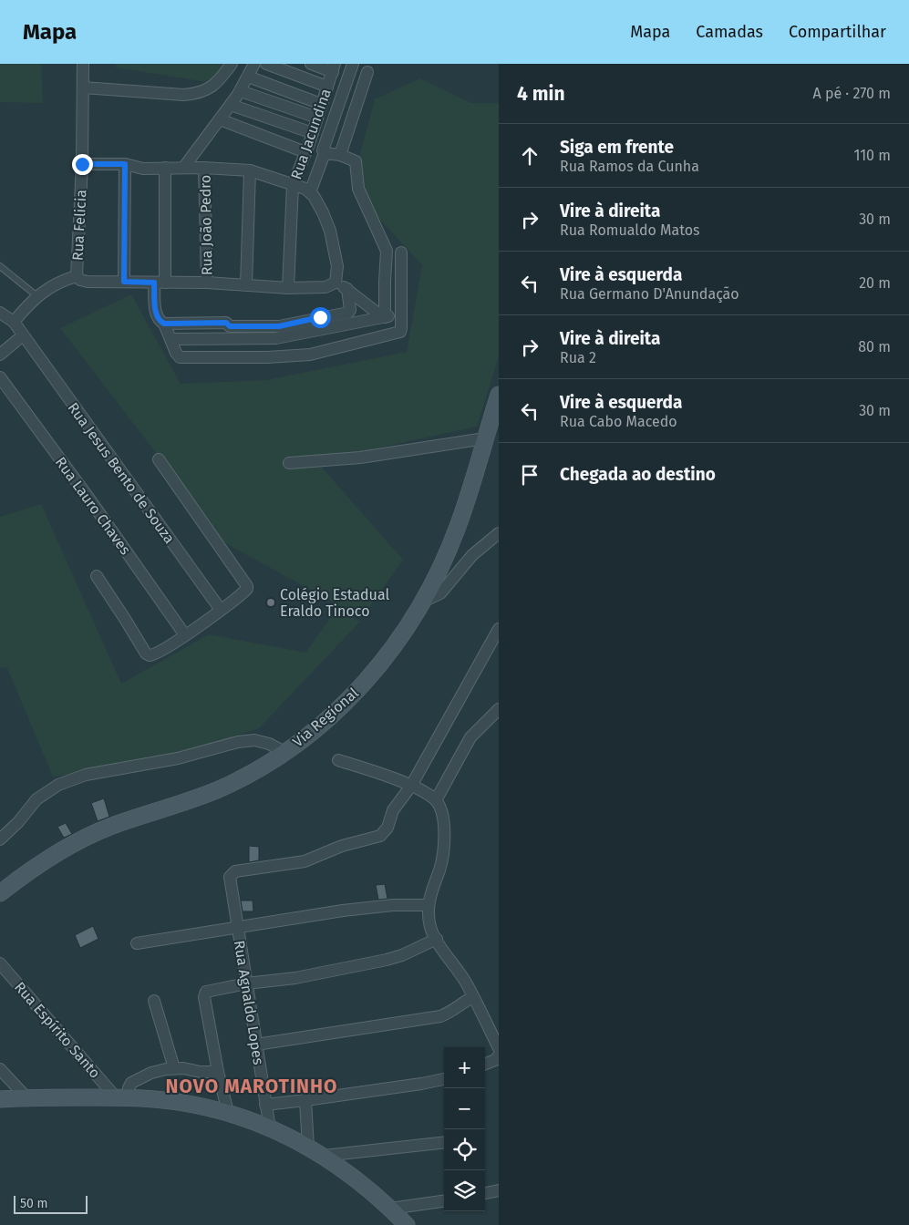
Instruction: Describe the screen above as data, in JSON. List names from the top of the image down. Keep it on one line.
{"streets":{"main road":["Via Regional"],"street":["Rua Jacundina","Rua Felicia","Rua João Pedro","Rua Jesus Bento de Souza","Rua Lauro Chaves","Rua Agnaldo Lopes","Rua Espírito Santo"]},"districts":["NOVO MAROTINHO"],"places":["Colégio Estadual Eraldo Tinoco"],"scale_bar":"50 m","page":{"header":"Mapa","nav":["Mapa","Camadas","Compartilhar"],"heading":["4 min","A pé · 270 m"],"list":[["Siga em frente","Rua Ramos da Cunha","110 m"],["Vire à direita","Rua Romualdo Matos","30 m"],["Vire à esquerda","Rua Germano D'Anundação","20 m"],["Vire à direita","Rua 2","80 m"],["Vire à esquerda","Rua Cabo Macedo","30 m"],"Chegada ao destino"],"map_buttons":["+","−"],"scale":"50 m"}}
